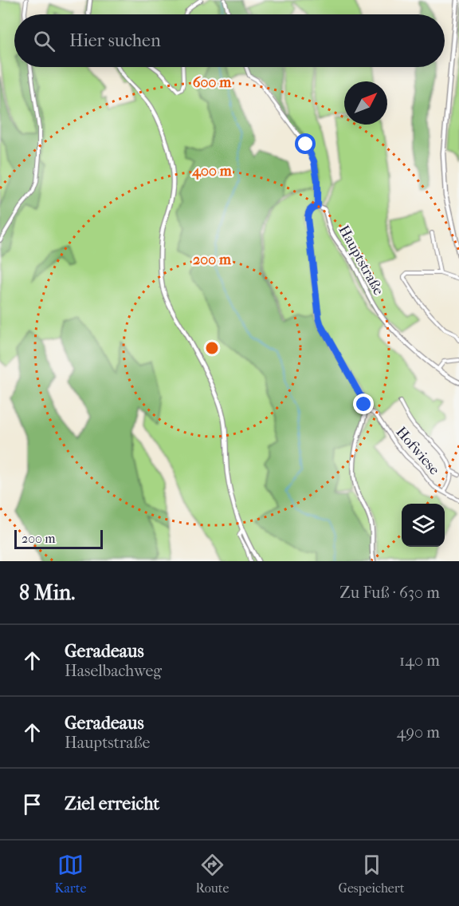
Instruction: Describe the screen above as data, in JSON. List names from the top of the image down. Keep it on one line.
{"streets":{"street":["Hauptstraße","Hofwiese"]},"scale_bar":"200 m","north":"top right","page":{"search":"Hier suchen","scale":"200 m","heading":["8 Min.","Zu Fuß · 630 m"],"list":[["Geradeaus","Haselbachweg","140 m"],["Geradeaus","Hauptstraße","490 m"],"Ziel erreicht"],"nav":["Karte","Route","Gespeichert"]},"rings":["600 m","400 m","200 m"]}
